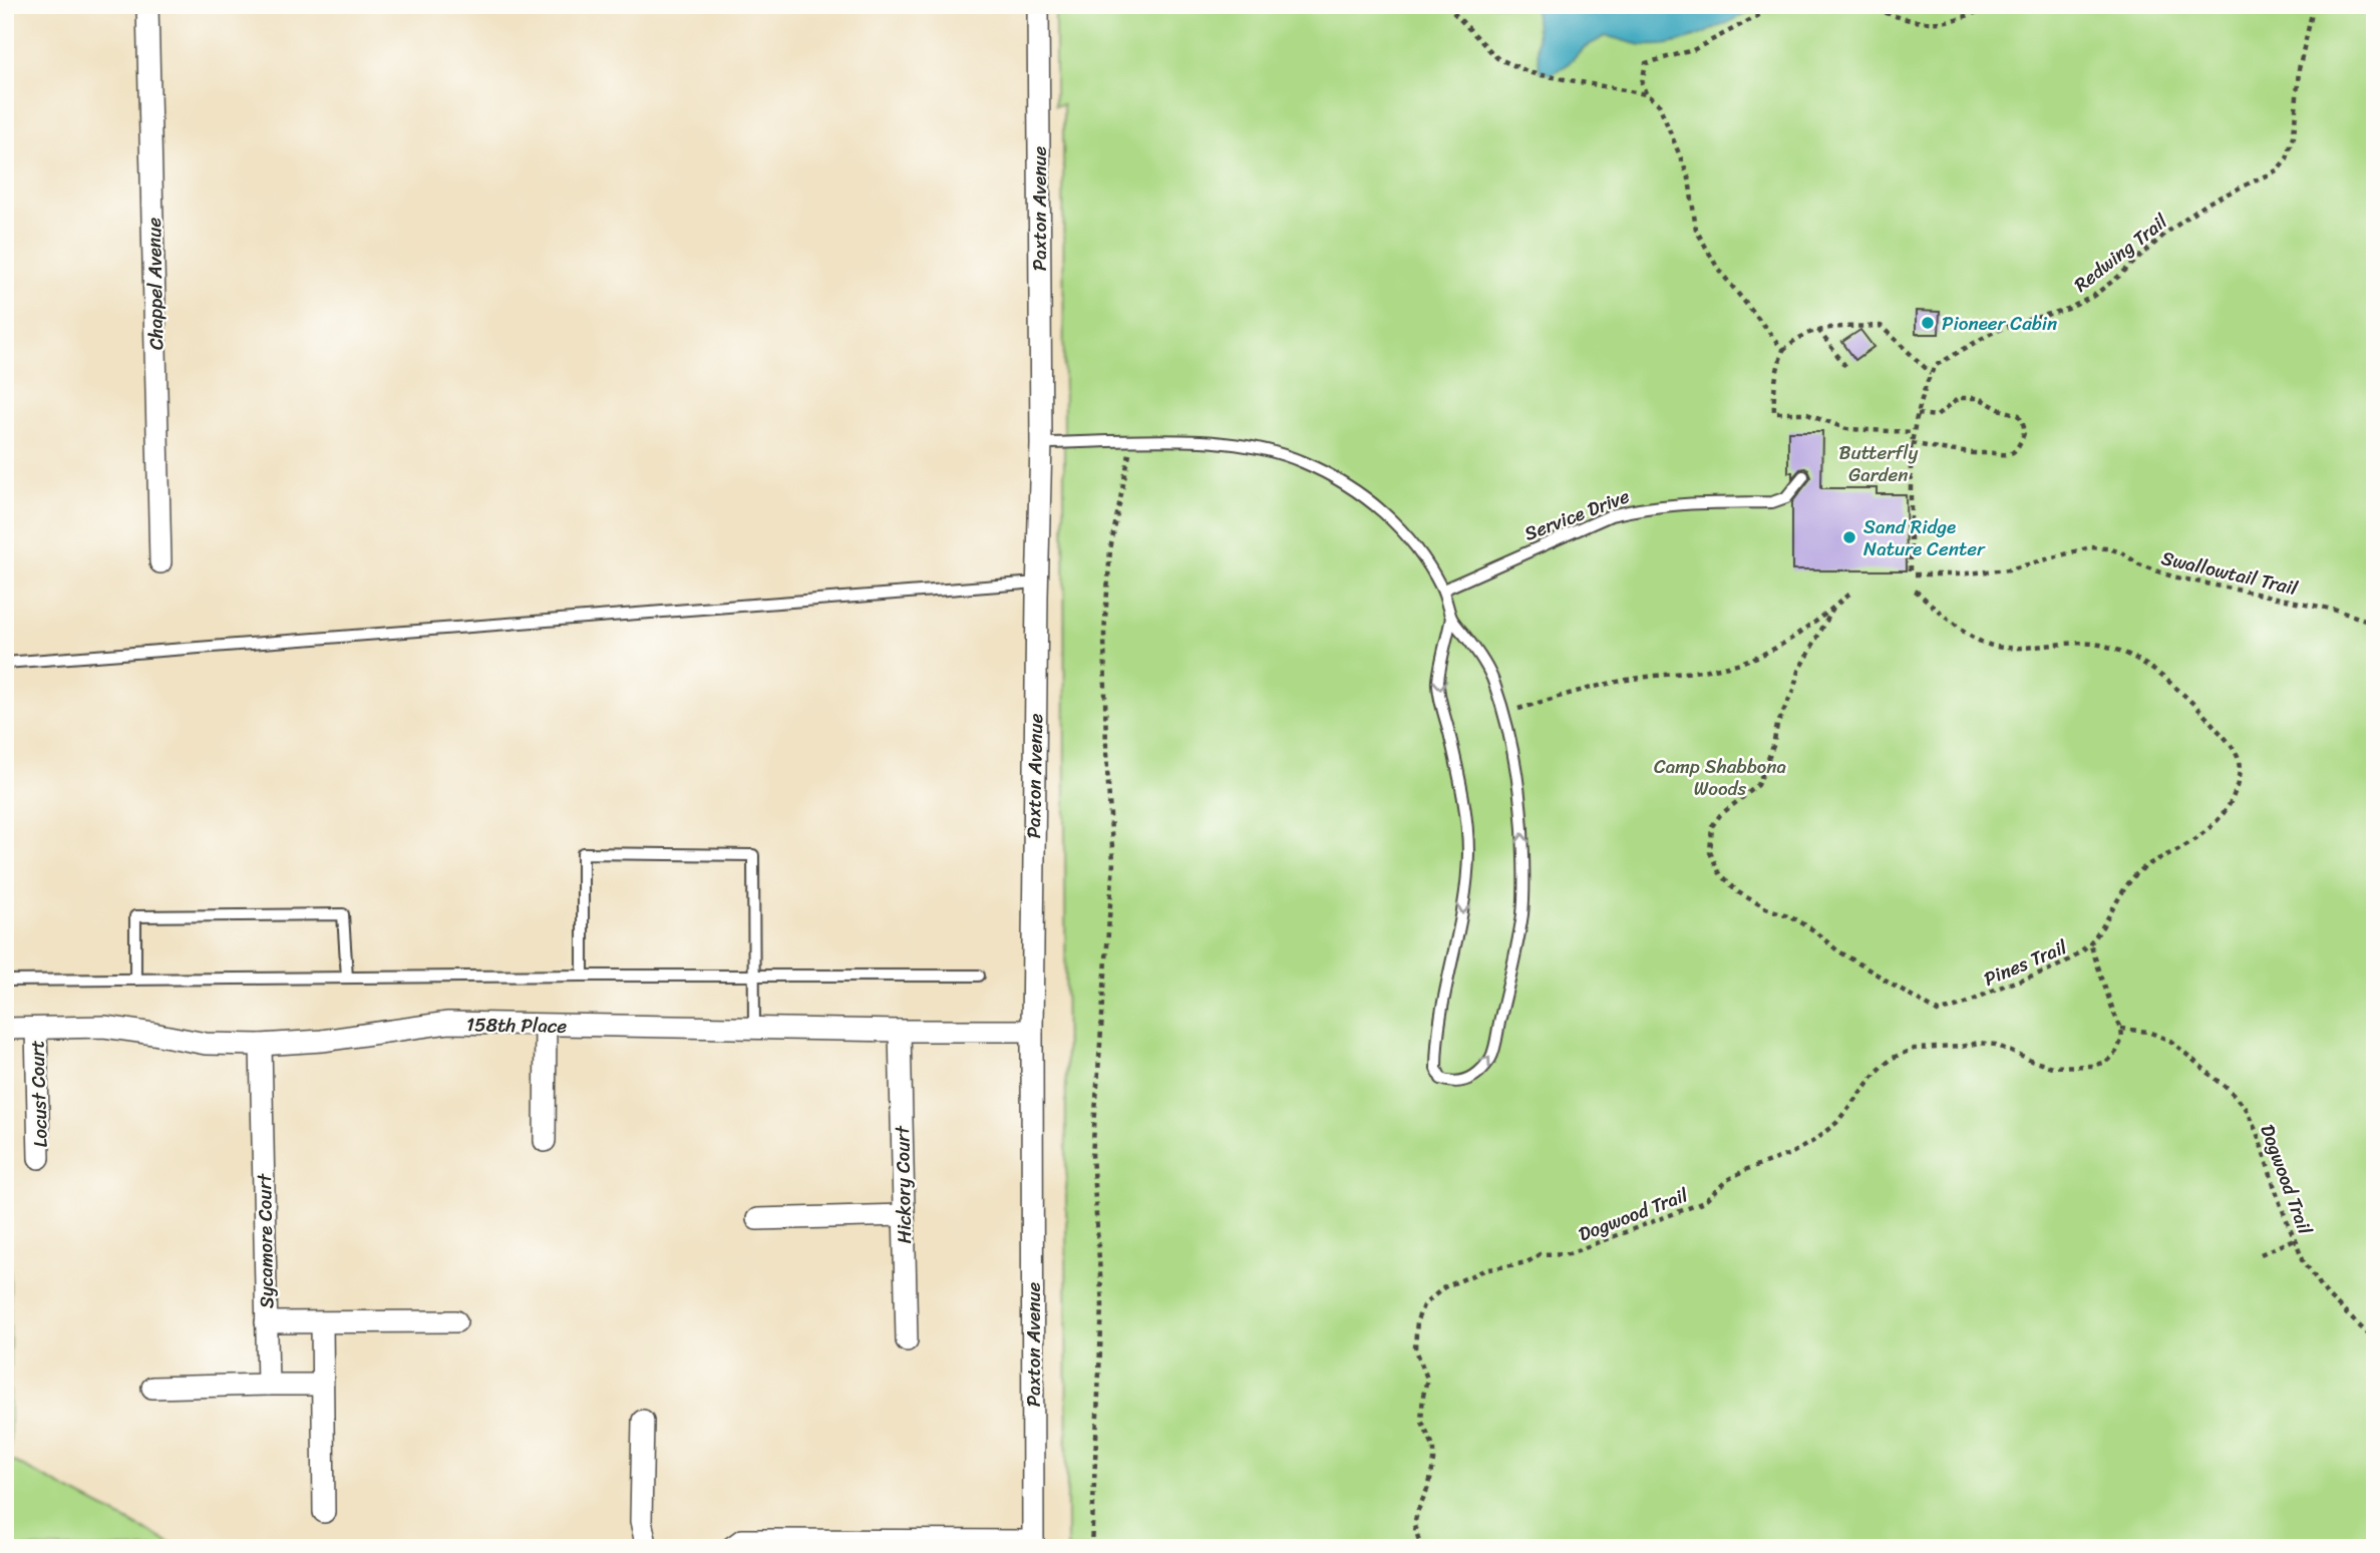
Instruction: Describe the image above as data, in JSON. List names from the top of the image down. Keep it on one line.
{"streets":{"street":["Paxton Avenue","Chappel Avenue","158th Place","Locust Court","Hickory Court","Sycamore Court"],"lane":["Service Drive"],"path":["Redwing Trail","Swallowtail Trail","Pines Trail","Dogwood Trail"]},"crossings":[["Paxton Avenue","158th Place"],["158th Place","Locust Court"],["158th Place","Hickory Court"],["158th Place","Sycamore Court"]],"parks":["Butterfly Garden","Camp Shabbona Woods"],"places":["Pioneer Cabin","Sand Ridge Nature Center"]}
